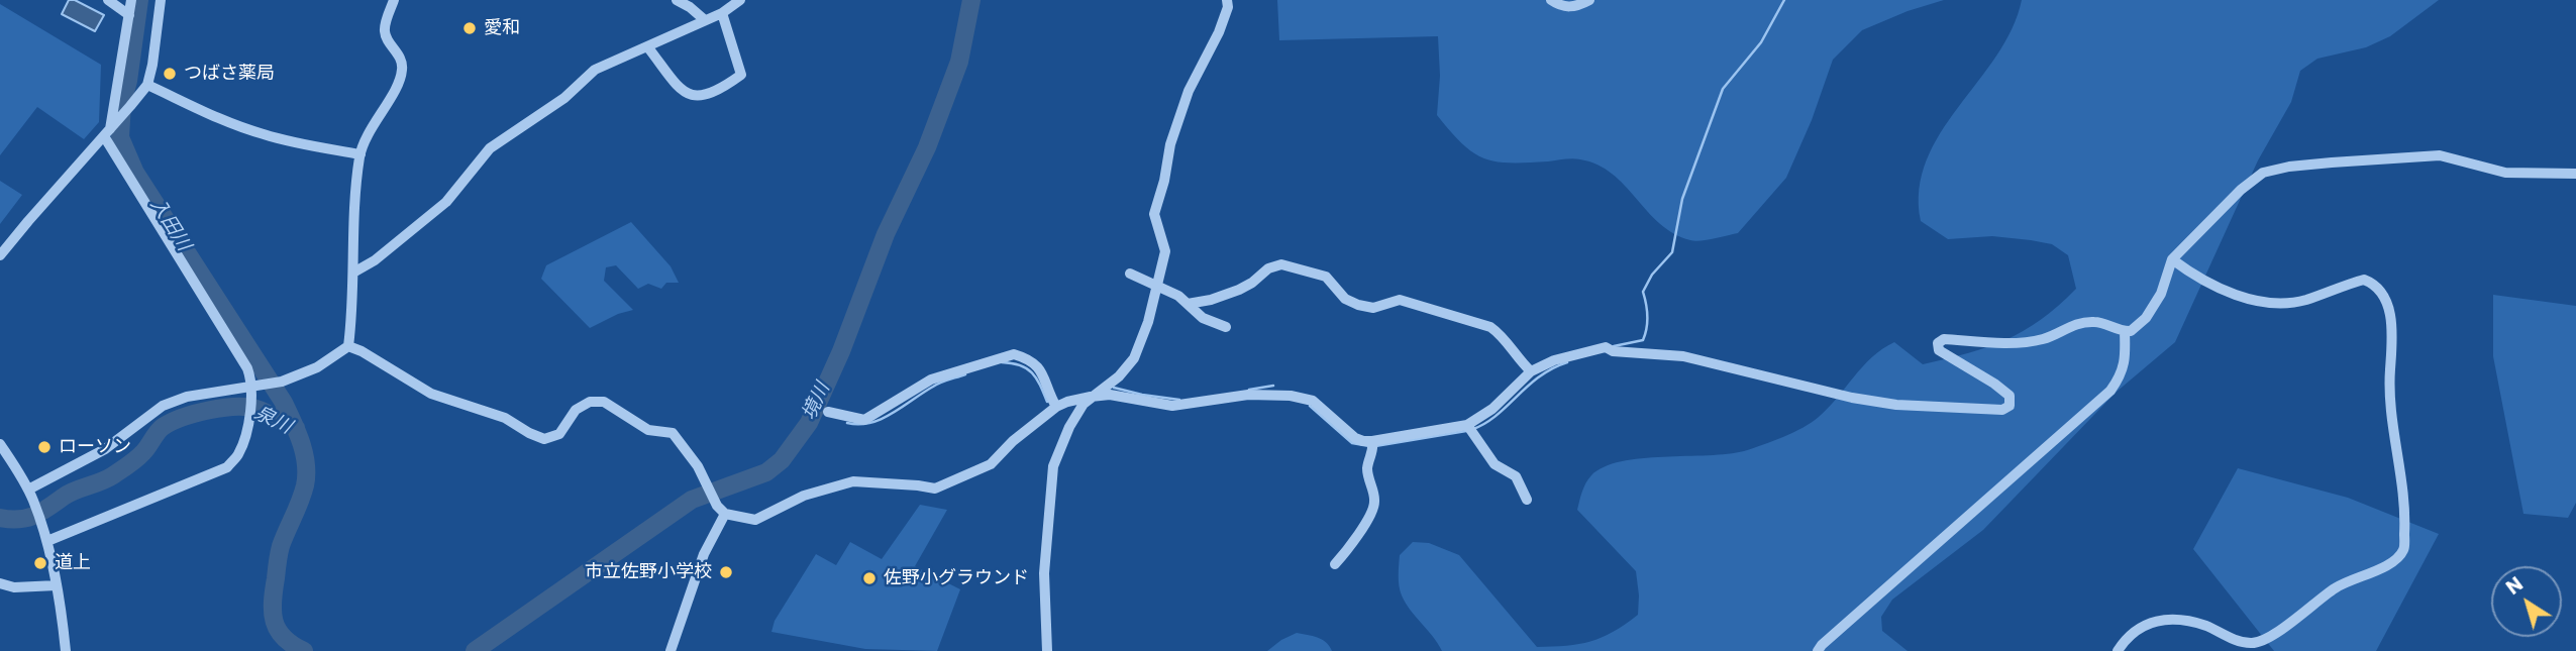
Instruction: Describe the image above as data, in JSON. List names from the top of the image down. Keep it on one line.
{"water":["入田川","境川","泉川"],"places":["愛和","つばさ薬局","ローソン","道上","市立佐野小学校","佐野小グラウンド"],"north":"top left"}
